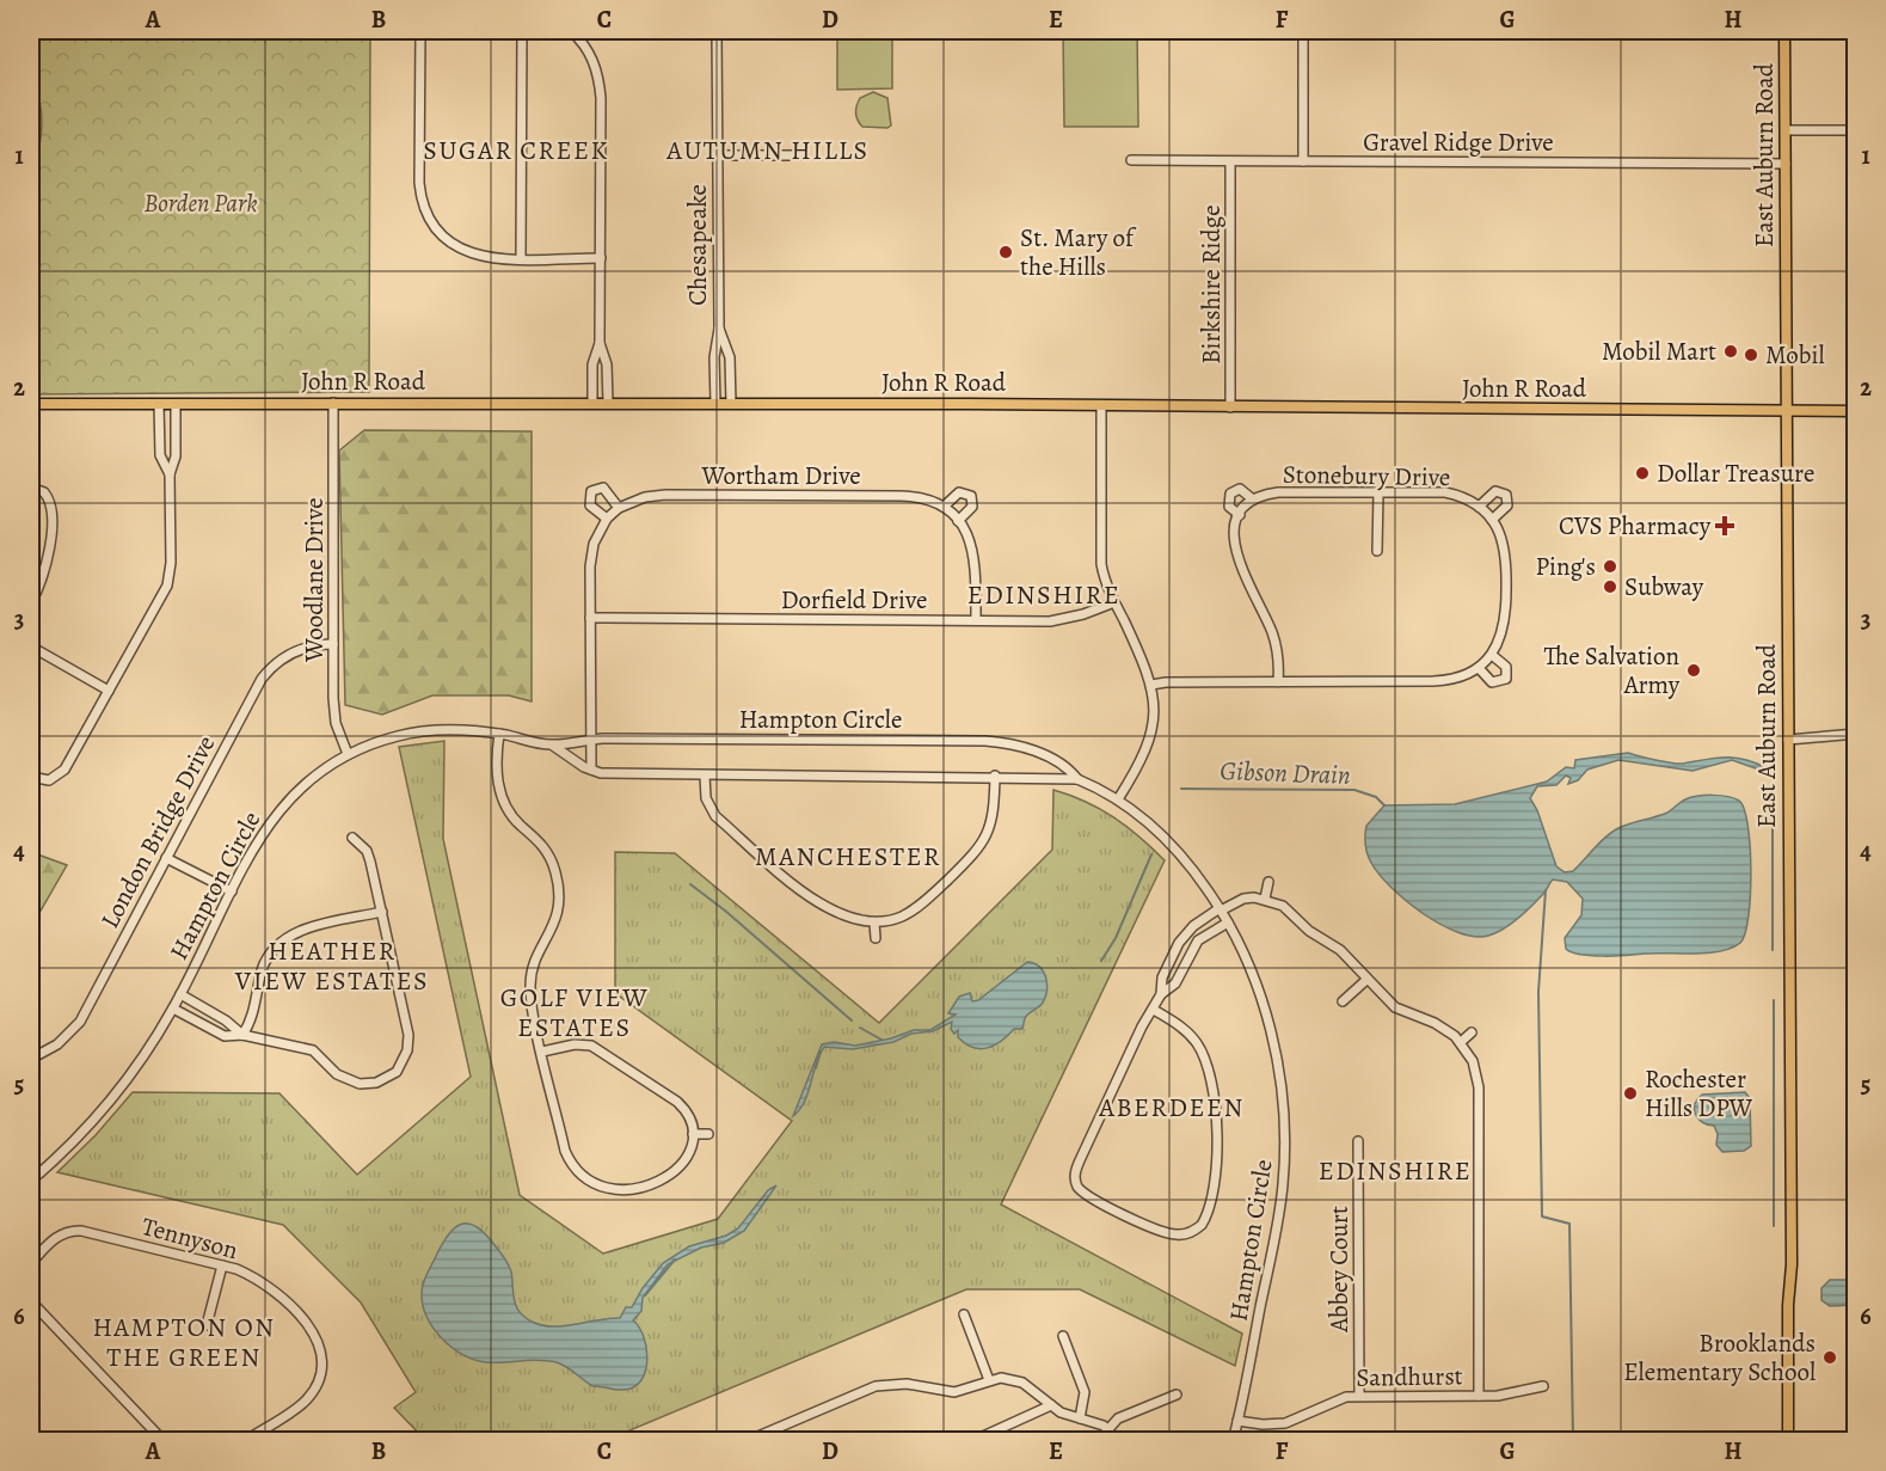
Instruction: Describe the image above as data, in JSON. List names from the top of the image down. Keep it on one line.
{"streets":{"main road":["East Auburn Road","John R Road"],"street":["Gravel Ridge Drive","Chesapeake","Birkshire Ridge","Wortham Drive","Stonebury Drive","Woodlane Drive","Dorfield Drive","Hampton Circle","London Bridge Drive","Tennyson","Abbey Court","Sandhurst"]},"crossings":[["Gravel Ridge Drive","East Auburn Road"],["Gravel Ridge Drive","Birkshire Ridge"],["East Auburn Road","John R Road"],["Chesapeake","John R Road"],["Birkshire Ridge","John R Road"],["John R Road","Woodlane Drive"],["Wortham Drive","Dorfield Drive"],["Wortham Drive","Hampton Circle"],["Woodlane Drive","Hampton Circle"],["Woodlane Drive","London Bridge Drive"],["Hampton Circle","Sandhurst"],["Abbey Court","Sandhurst"]],"districts":["SUGAR CREEK","AUTUMN HILLS","EDINSHIRE","MANCHESTER","HEATHER VIEW ESTATES","GOLF VIEW ESTATES","ABERDEEN","EDINSHIRE","HAMPTON ON THE GREEN"],"water":["Gibson Drain"],"parks":["Borden Park"],"places":{"other":["St. Mary of the Hills","Mobil Mart","Mobil","Dollar Treasure","Ping's","Subway","The Salvation Army","Rochester Hills DPW","Brooklands Elementary School"],"health":["CVS Pharmacy"]},"grid":{"columns":["A","B","C","D","E","F","G","H"],"rows":["1","2","3","4","5","6"]}}
